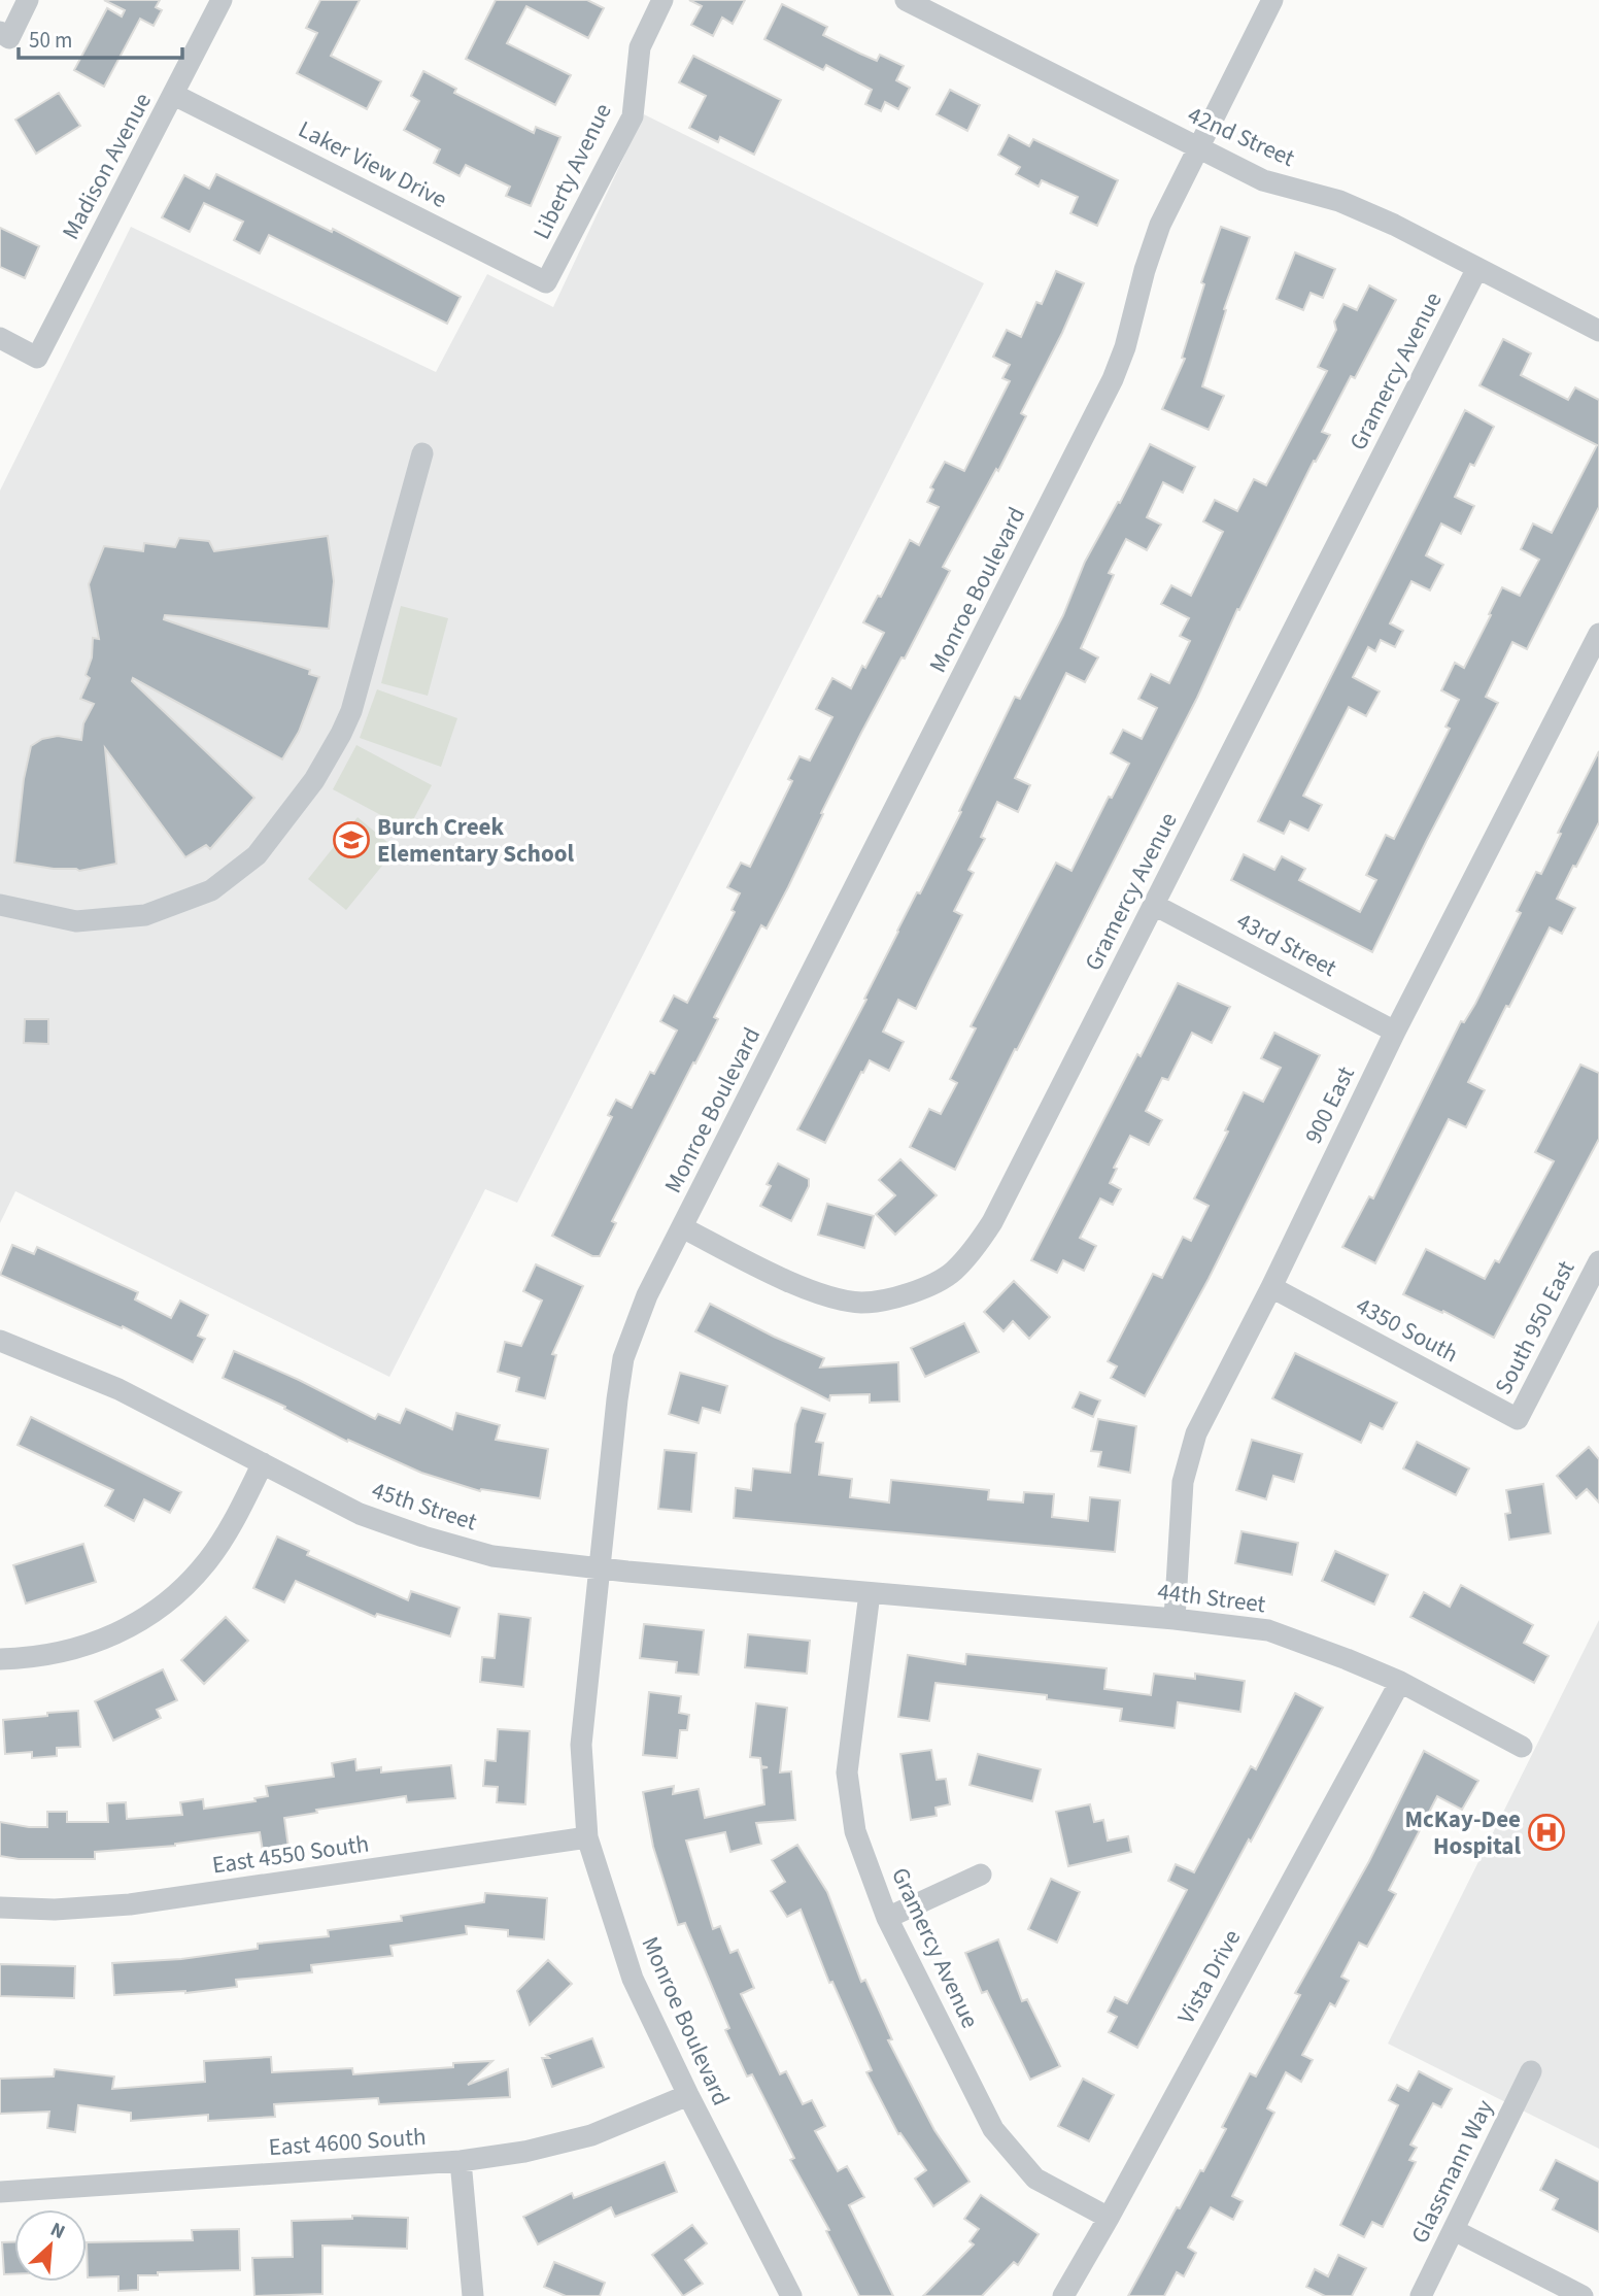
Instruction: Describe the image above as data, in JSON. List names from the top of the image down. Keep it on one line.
{"streets":{"street":["42nd Street","Laker View Drive","Madison Avenue","Liberty Avenue","Gramercy Avenue","Monroe Boulevard","43rd Street","900 East","South 950 East","4350 South","45th Street","44th Street","East 4550 South","Vista Drive","East 4600 South","Glassmann Way"]},"crossings":[["42nd Street","Gramercy Avenue"],["42nd Street","Monroe Boulevard"],["Laker View Drive","Madison Avenue"],["Laker View Drive","Liberty Avenue"],["Gramercy Avenue","Monroe Boulevard"],["Gramercy Avenue","43rd Street"],["Gramercy Avenue","45th Street"],["Gramercy Avenue","44th Street"],["Gramercy Avenue","Vista Drive"],["Monroe Boulevard","45th Street"],["Monroe Boulevard","East 4550 South"],["Monroe Boulevard","East 4600 South"],["43rd Street","900 East"],["900 East","4350 South"],["900 East","44th Street"],["South 950 East","4350 South"],["45th Street","44th Street"],["44th Street","Vista Drive"]],"places":{"school or university":["Burch Creek Elementary School"],"hospital":["McKay-Dee Hospital"]},"scale_bar":"50 m","north":"top right"}
